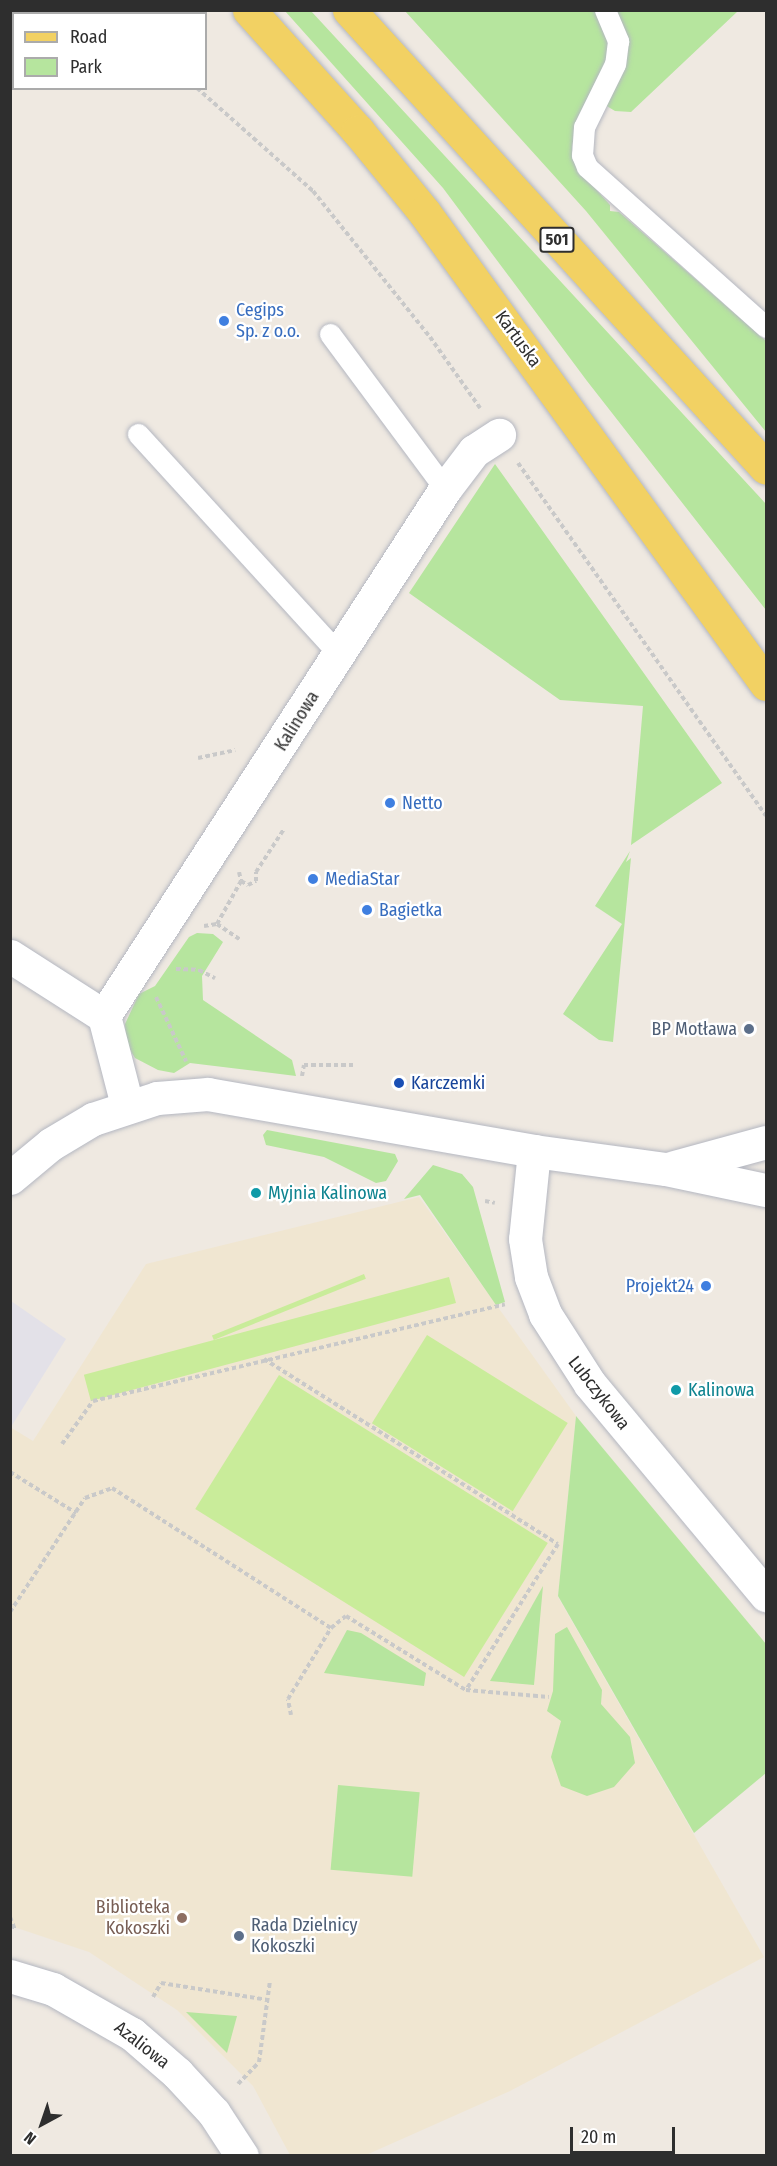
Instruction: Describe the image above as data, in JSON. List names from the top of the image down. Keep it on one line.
{"streets":{"main road":["501","Kartuska"],"street":["Kalinowa","Lubczykowa","Azaliowa"]},"places":["Cegips Sp. z o.o.","Netto","MediaStar","Bagietka","BP Motława","Karczemki","Myjnia Kalinowa","Projekt24","Kalinowa","Biblioteka Kokoszki","Rada Dzielnicy Kokoszki"],"legend":["Road","Park"],"scale_bar":"20 m","north":"bottom left"}
